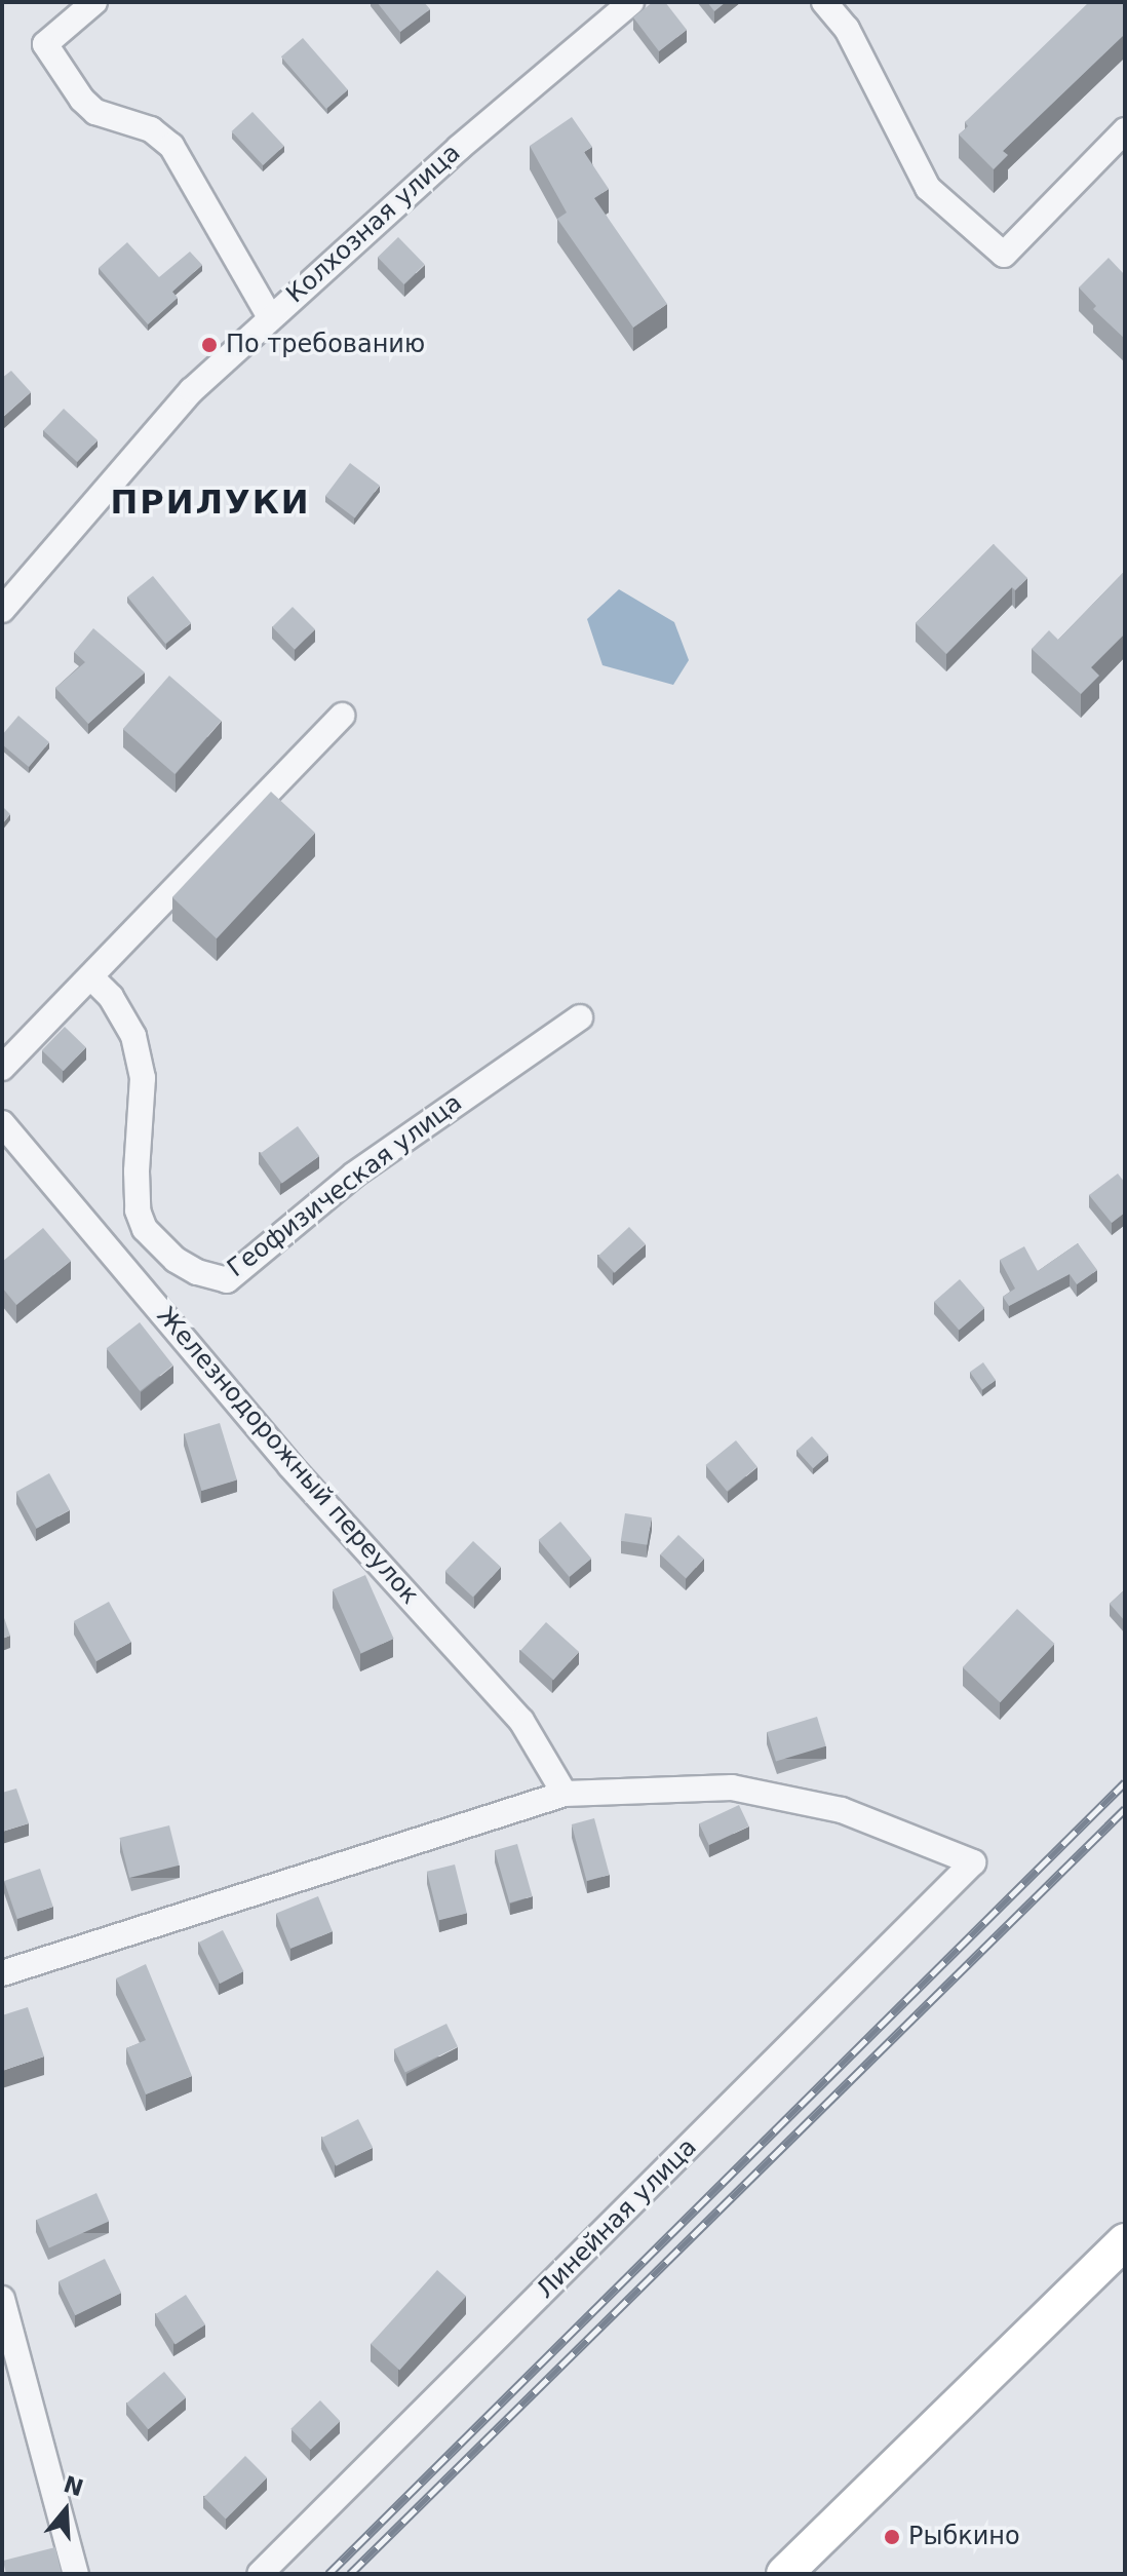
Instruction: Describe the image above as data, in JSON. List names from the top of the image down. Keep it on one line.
{"streets":{"street":["Колхозная улица","Геофизическая улица","Железнодорожный переулок","Линейная улица"]},"crossings":[["Железнодорожный переулок","Линейная улица"]],"districts":["ПРИЛУКИ"],"places":["По требованию","Рыбкино"],"north":"top"}
